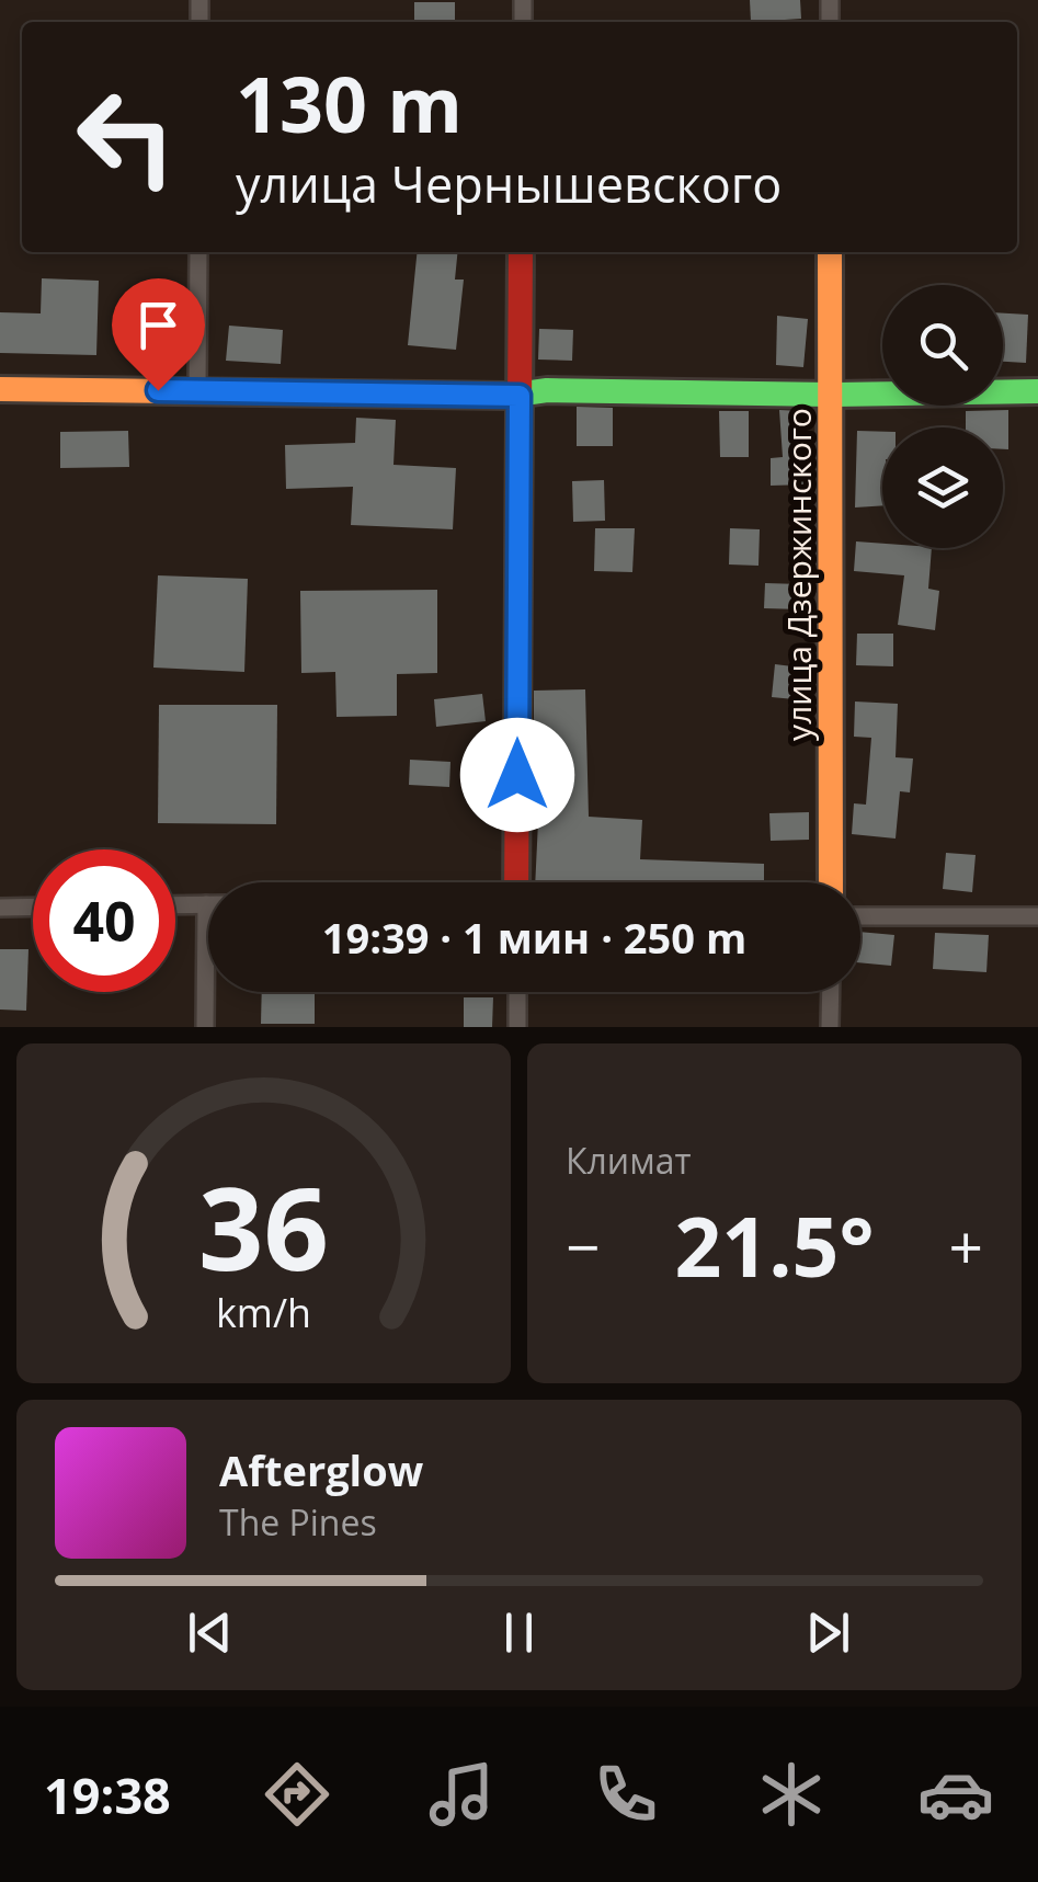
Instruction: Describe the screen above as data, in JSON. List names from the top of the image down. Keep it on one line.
{"streets":{"street":["улица Дзержинского"]},"page":{"turn":["130 m","улица Чернышевского"],"limit":"40","trip":"19:39 · 1 мин · 250 m","tile":"Климат","heat":["−","21.5°","+"],"song":["Afterglow","The Pines"],"tabs":"19:38","gauge":["36","km/h"]}}
